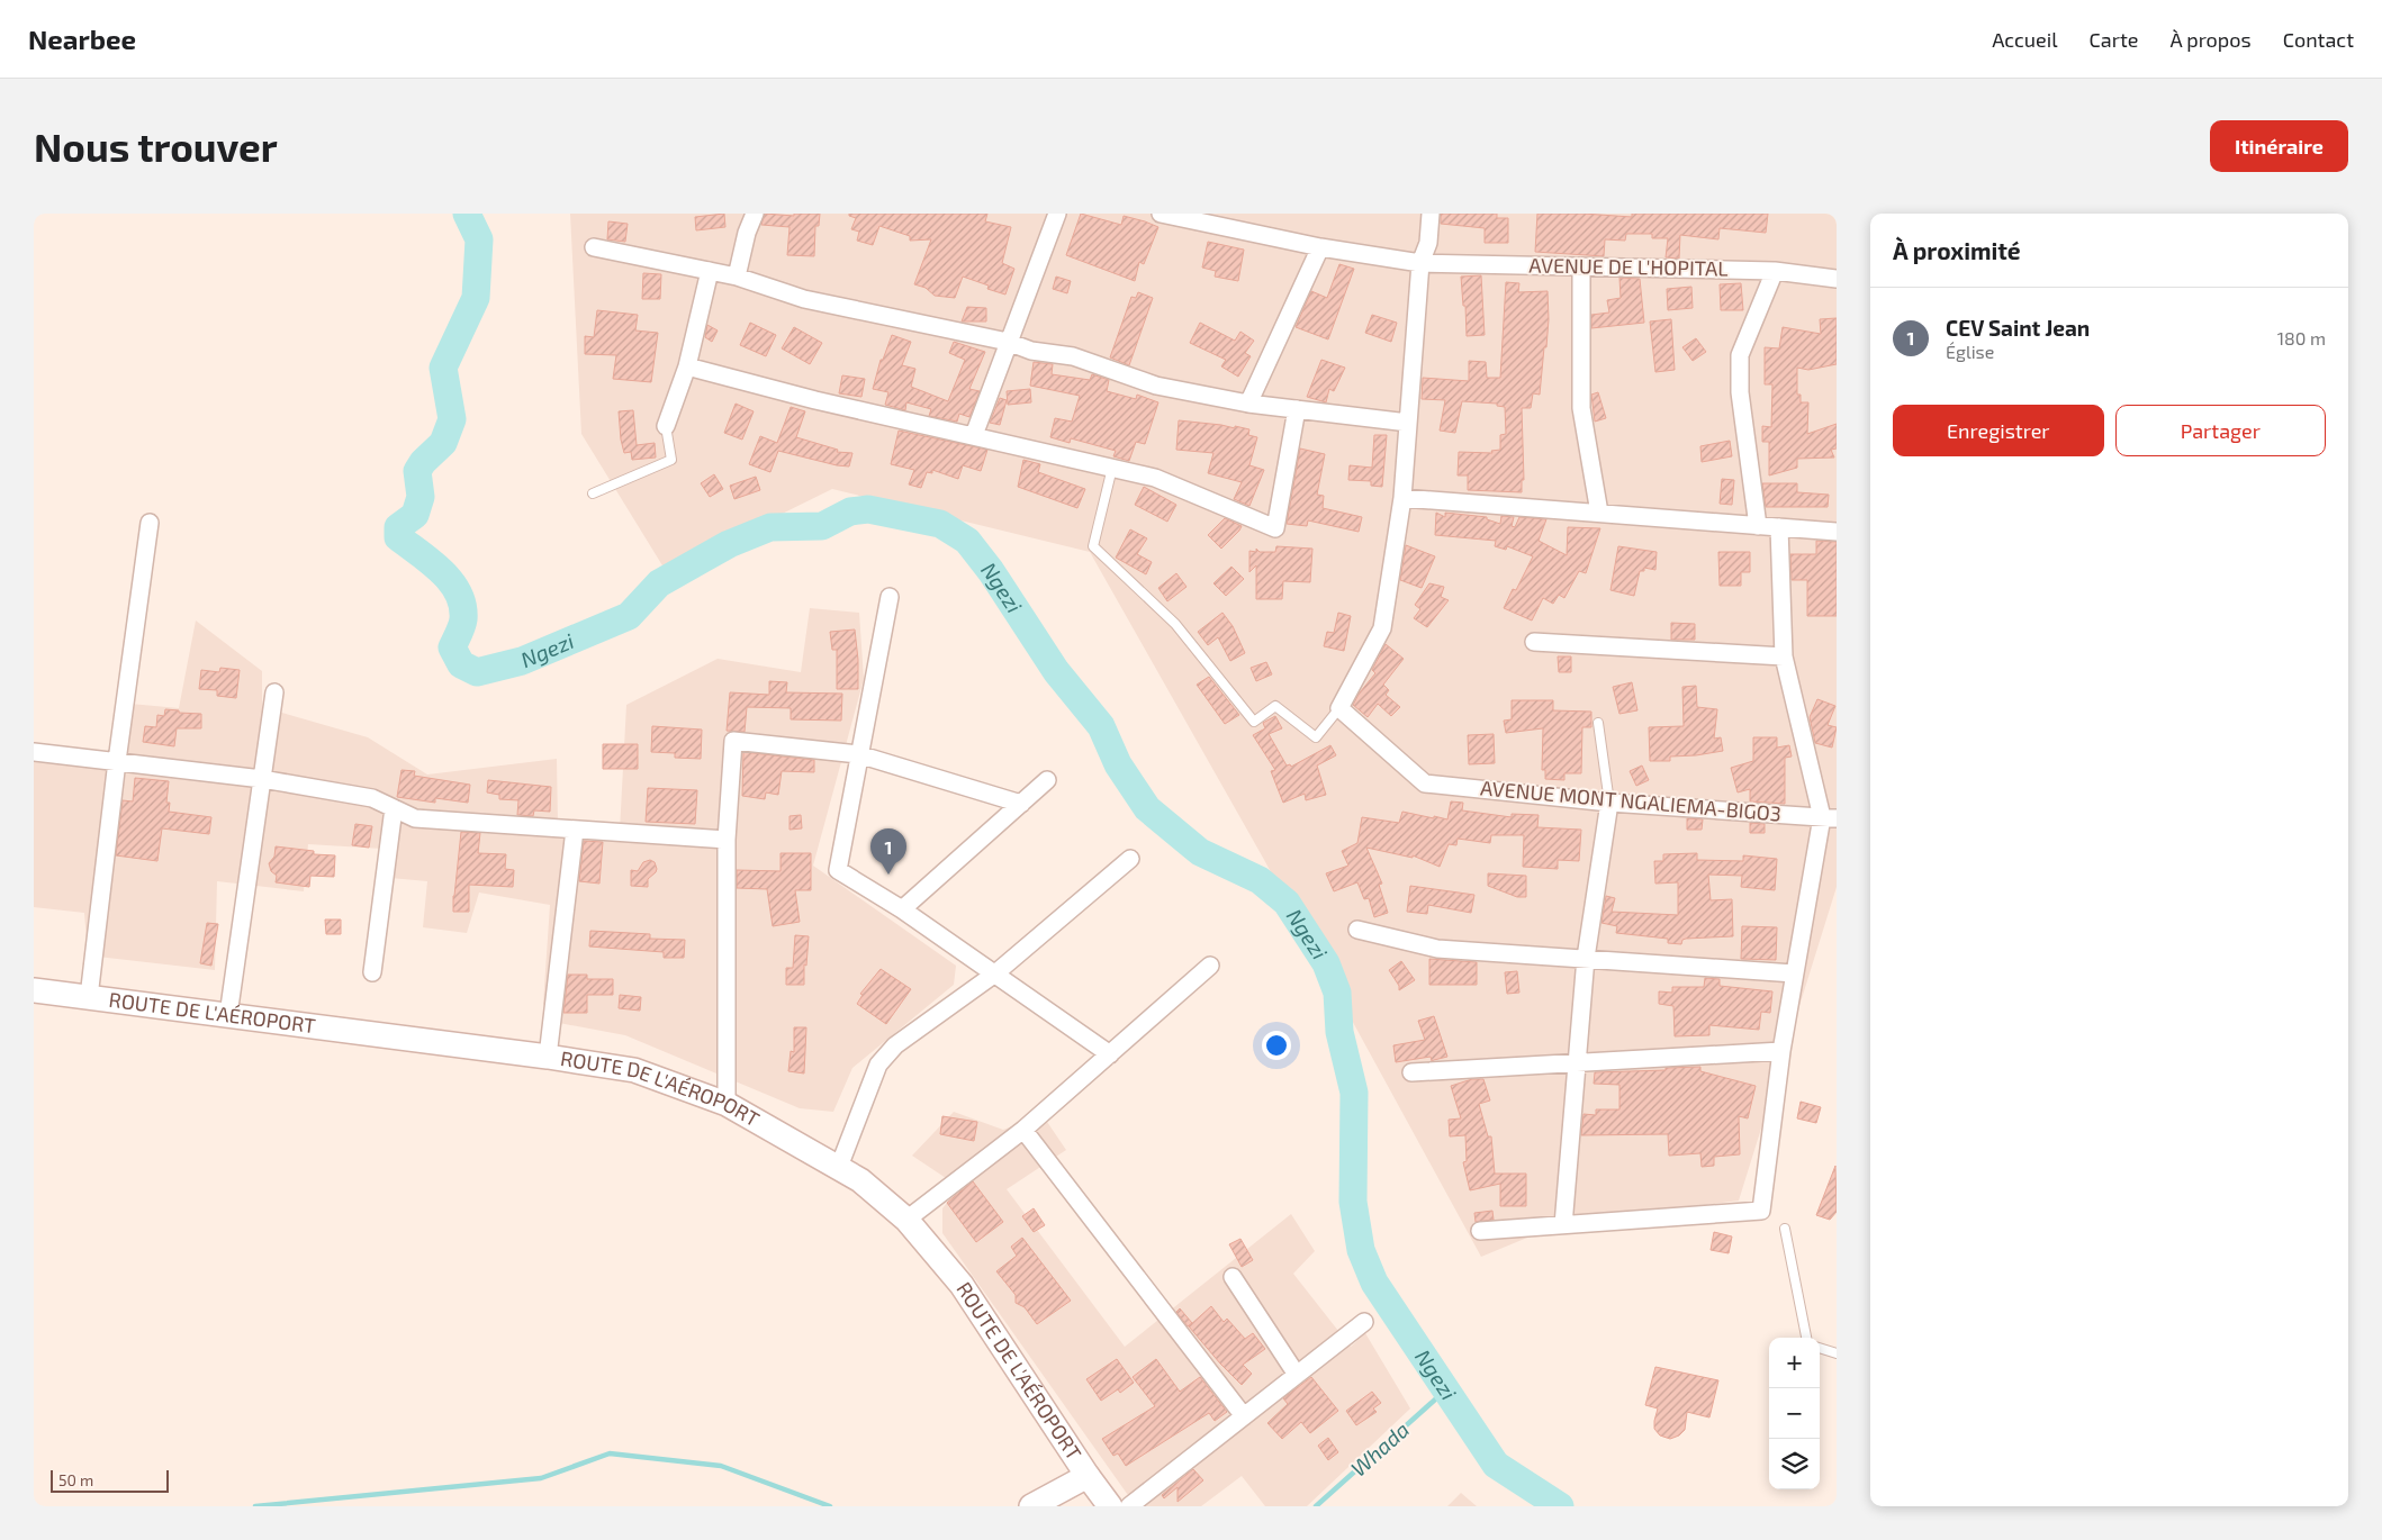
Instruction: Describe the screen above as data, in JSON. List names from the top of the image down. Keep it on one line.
{"streets":{"street":["AVENUE DE L'HOPITAL","AVENUE MONT NGALIEMA-BIGO3","ROUTE DE L'AÉROPORT"]},"water":["Ngezi","Whada"],"scale_bar":"50 m","page":{"header":"Nearbee","nav":["Accueil","Carte","À propos","Contact"],"buttons":["Itinéraire",["Enregistrer","Partager"]],"title":"Nous trouver","heading":"À proximité","list":[{"mark":"1","name":"CEV Saint Jean","note":"Église","value":"180 m"}],"pins":"1","map_buttons":["+","−"],"scale":"50 m"}}
